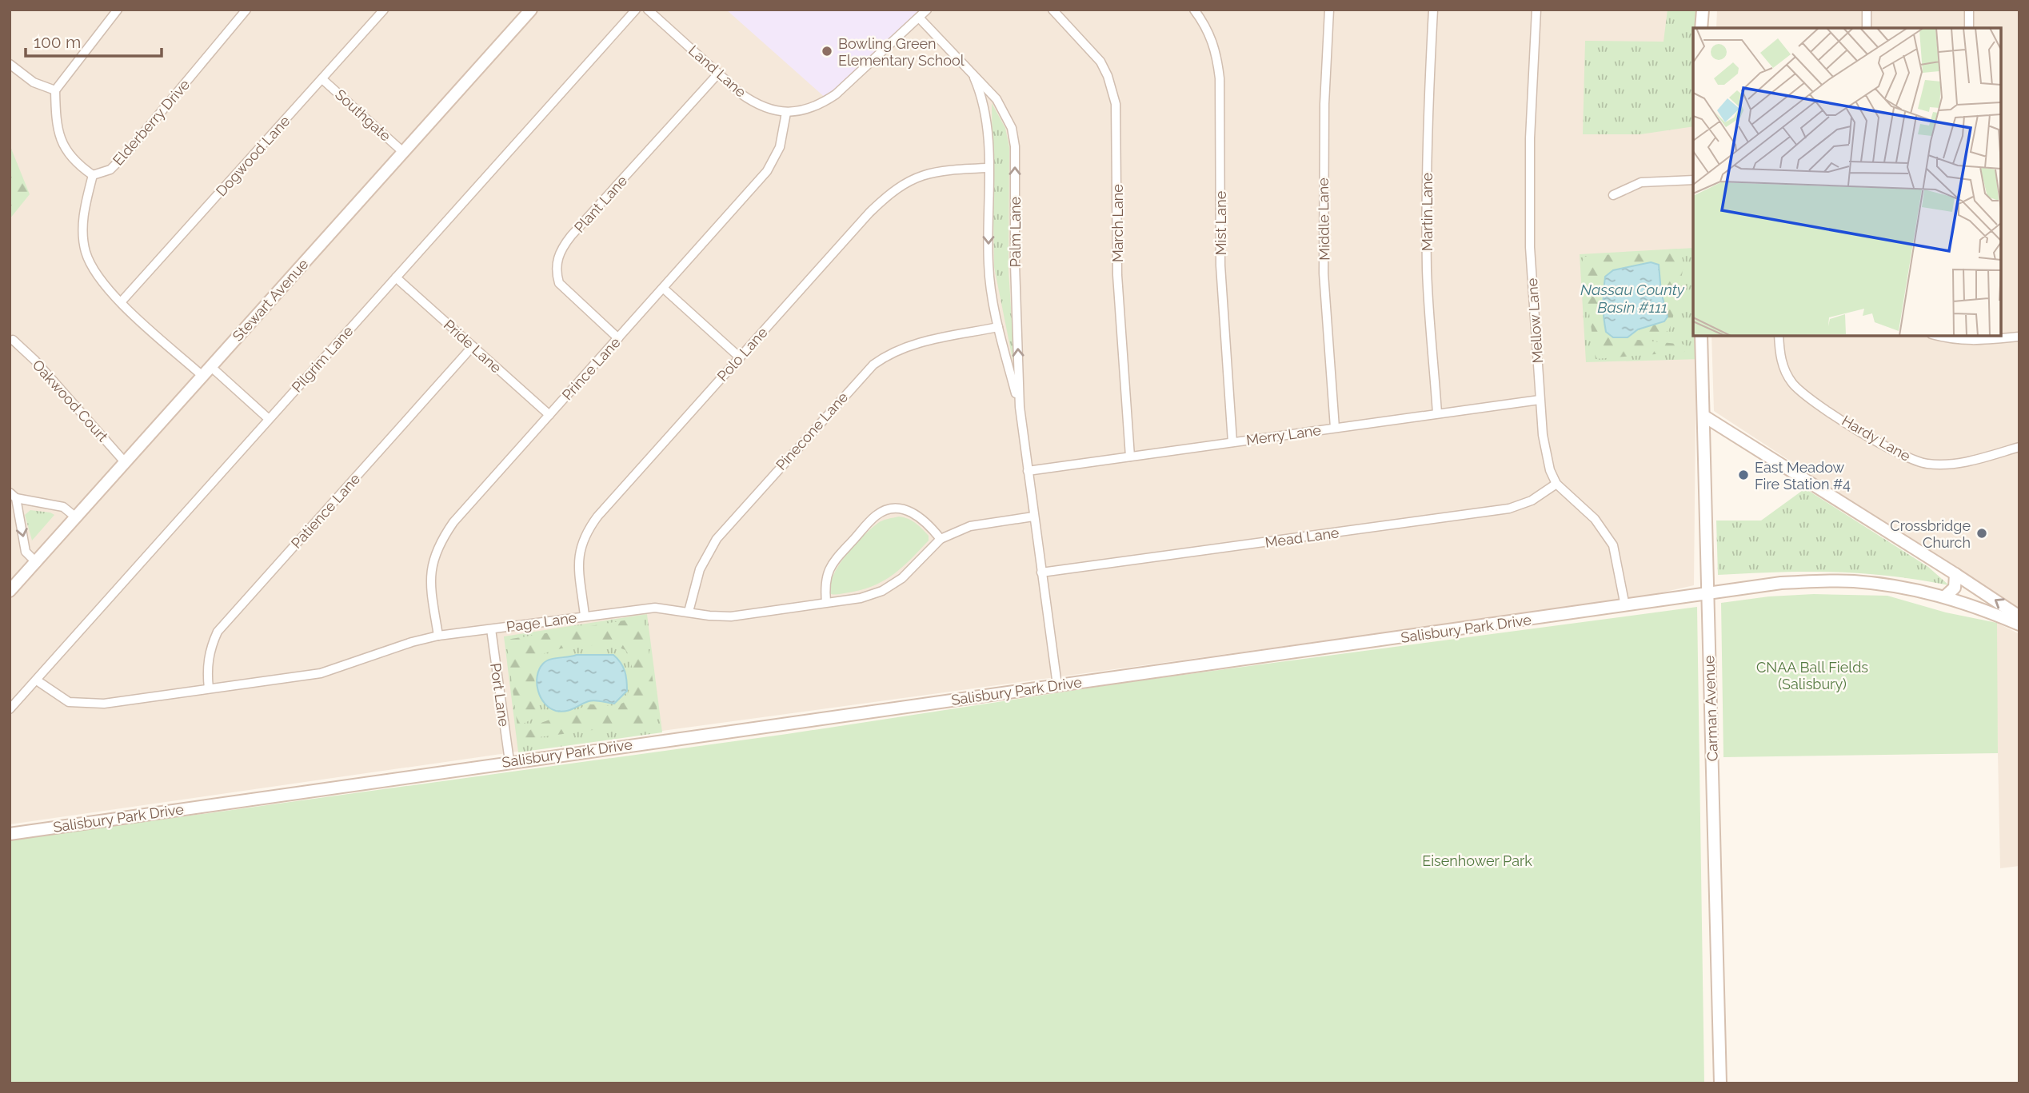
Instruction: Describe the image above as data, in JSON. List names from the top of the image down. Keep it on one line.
{"streets":{"main road":["Stewart Avenue","Salisbury Park Drive","Carman Avenue"],"street":["Land Lane","Southgate","Elderberry Drive","Dogwood Lane","Plant Lane","Martin Lane","Middle Lane","March Lane","Mist Lane","Palm Lane","Mellow Lane","Pride Lane","Polo Lane","Pilgrim Lane","Prince Lane","Oakwood Court","Pinecone Lane","Merry Lane","Hardy Lane","Patience Lane","Mead Lane","Page Lane","Port Lane"]},"crossings":[["Land Lane","Plant Lane"],["Land Lane","Palm Lane"],["Land Lane","Prince Lane"],["Southgate","Dogwood Lane"],["Southgate","Stewart Avenue"],["Plant Lane","Prince Lane"],["Martin Lane","Merry Lane"],["Middle Lane","Merry Lane"],["March Lane","Merry Lane"],["Mist Lane","Merry Lane"],["Palm Lane","Polo Lane"],["Palm Lane","Pinecone Lane"],["Palm Lane","Merry Lane"],["Palm Lane","Mead Lane"],["Palm Lane","Page Lane"],["Palm Lane","Salisbury Park Drive"],["Stewart Avenue","Oakwood Court"],["Mellow Lane","Merry Lane"],["Mellow Lane","Mead Lane"],["Mellow Lane","Salisbury Park Drive"],["Pride Lane","Pilgrim Lane"],["Pride Lane","Prince Lane"],["Pride Lane","Patience Lane"],["Polo Lane","Page Lane"],["Pilgrim Lane","Page Lane"],["Prince Lane","Page Lane"],["Pinecone Lane","Page Lane"],["Patience Lane","Page Lane"],["Page Lane","Port Lane"],["Salisbury Park Drive","Port Lane"],["Salisbury Park Drive","Carman Avenue"]],"water":["Nassau County Basin #111"],"parks":["CNAA Ball Fields (Salisbury)","Eisenhower Park"],"places":["Bowling Green Elementary School","East Meadow Fire Station #4","Crossbridge Church"],"scale_bar":"100 m"}
